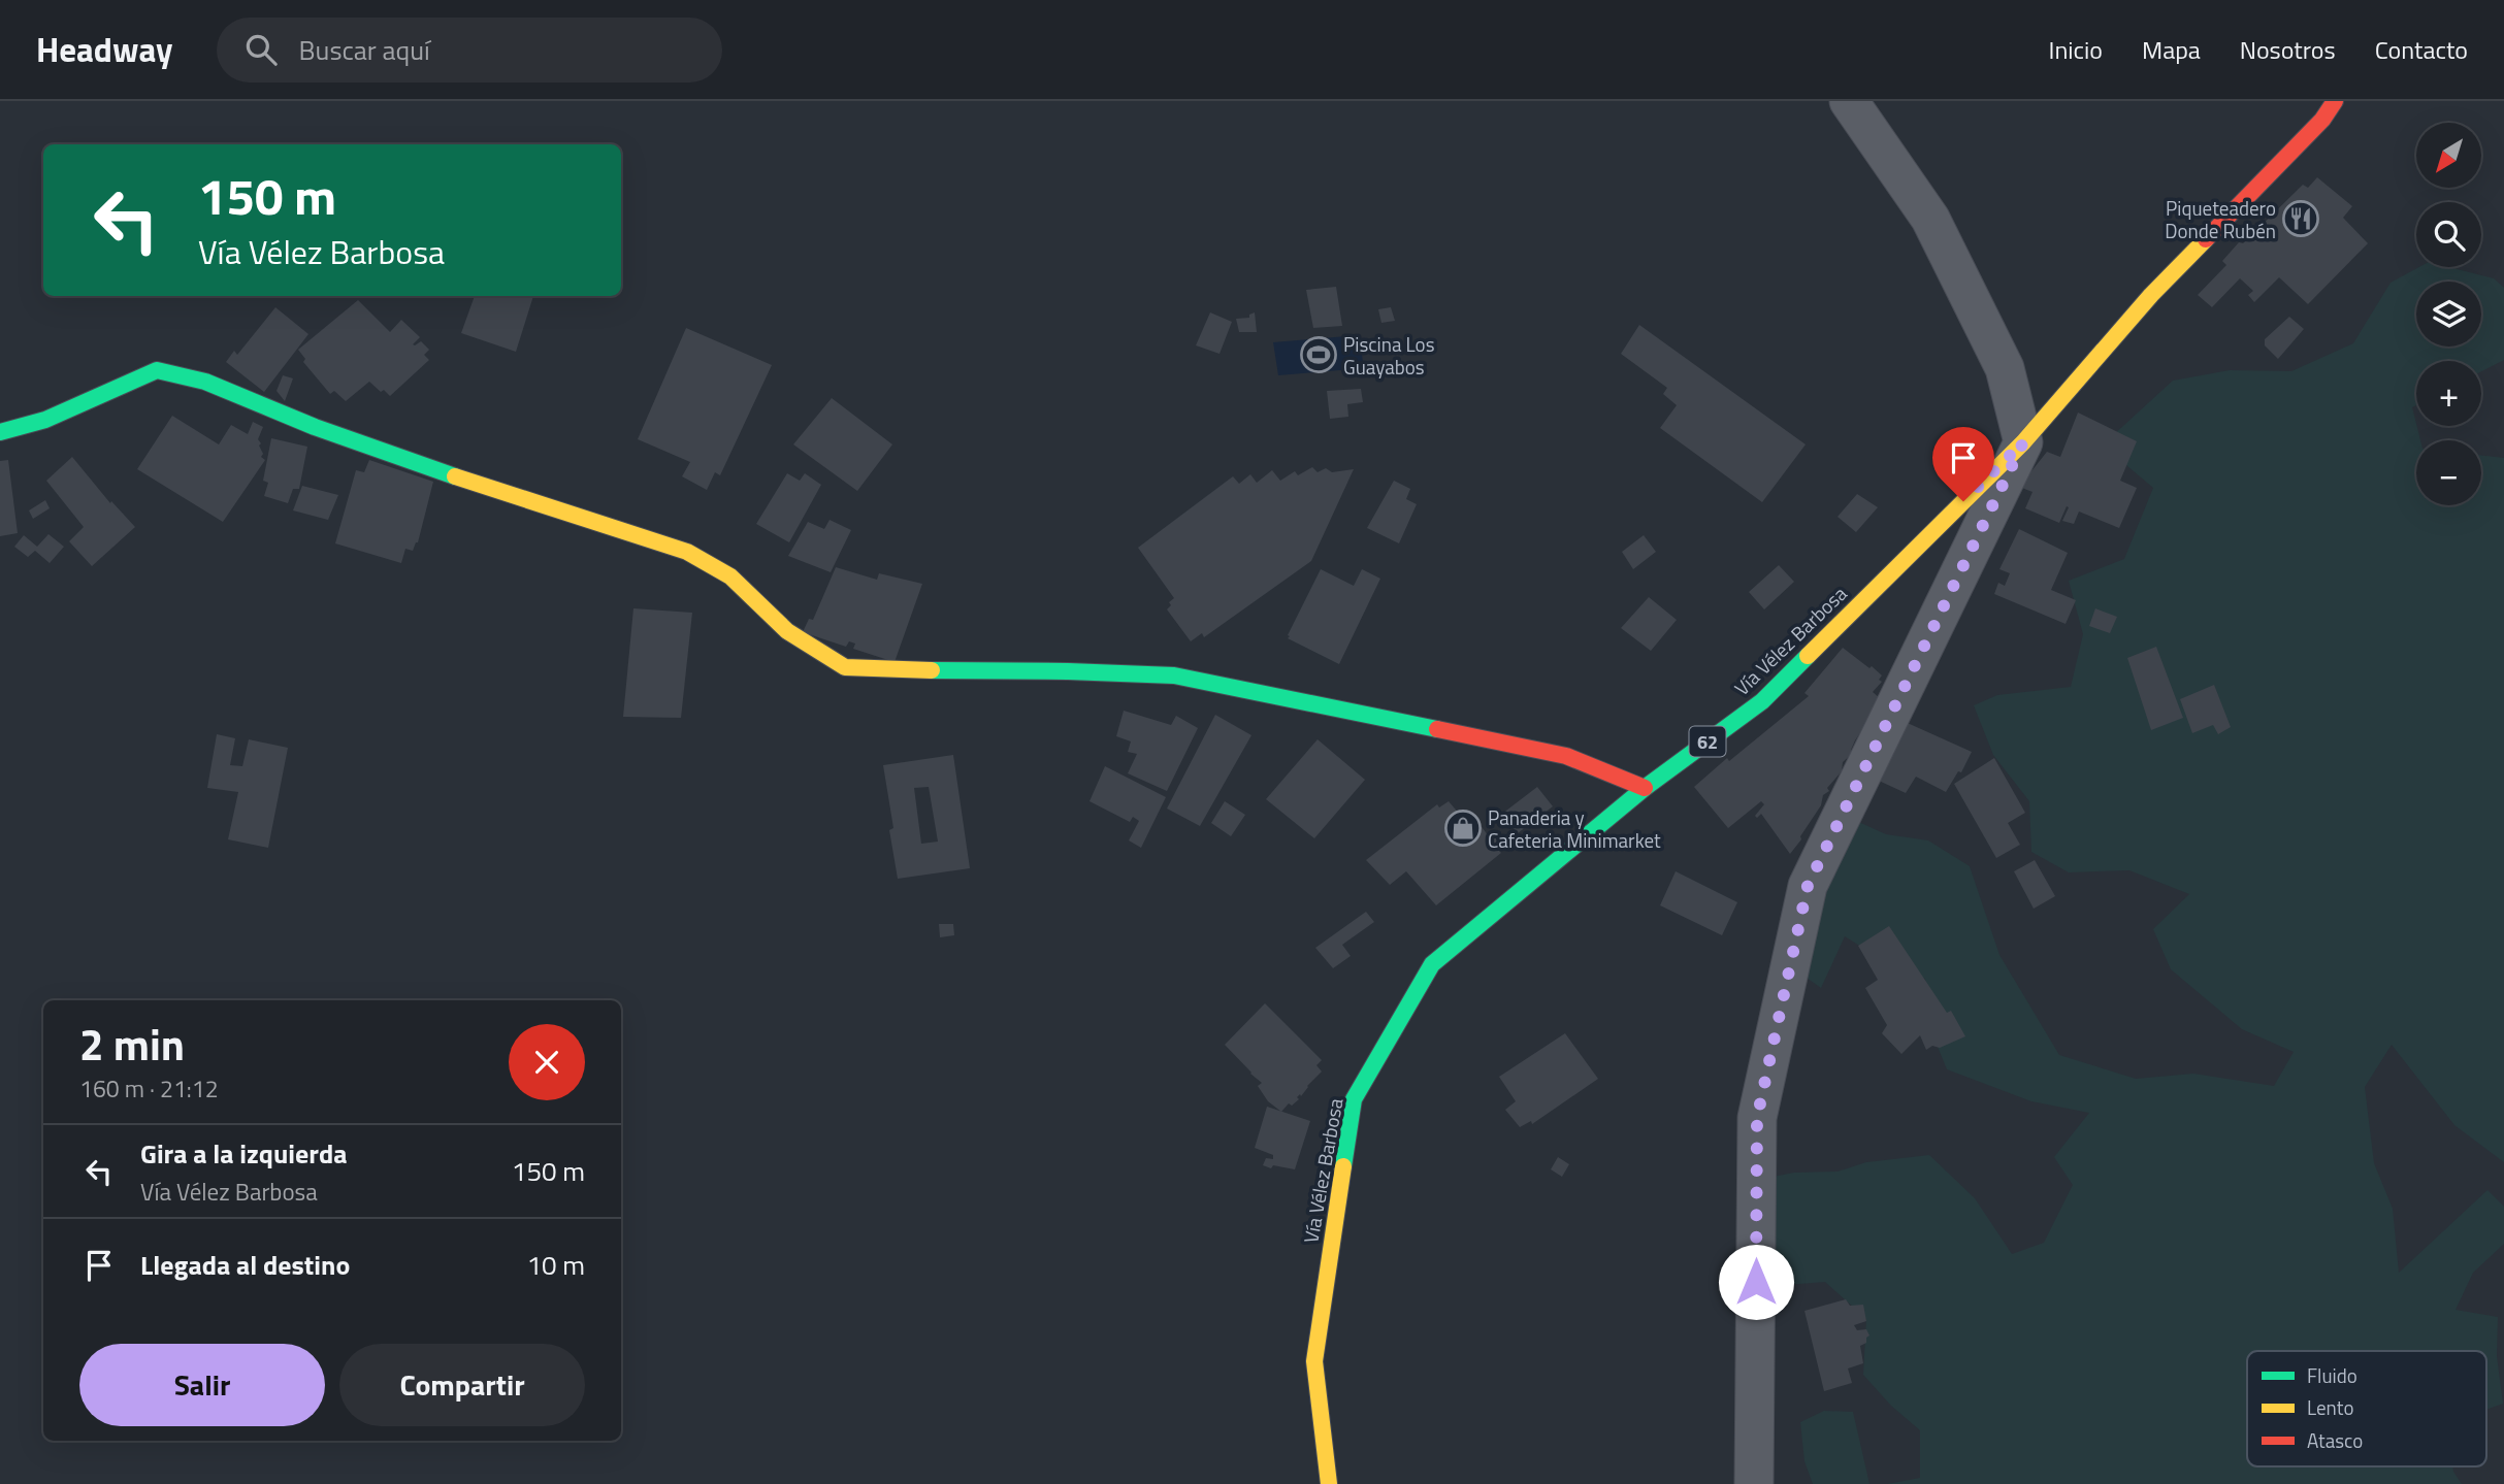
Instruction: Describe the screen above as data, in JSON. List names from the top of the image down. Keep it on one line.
{"streets":{"main road":["Vía Vélez Barbosa","62"]},"places":{"restaurant":["Piqueteadero Donde Rubén"],"sports":["Piscina Los Guayabos"],"shop":["Panaderia y Cafeteria Minimarket"]},"legend":["Fluido","Lento","Atasco"],"north":"bottom left","page":{"header":"Headway","search":"Buscar aquí","nav":["Inicio","Mapa","Nosotros","Contacto"],"map_buttons":["+","−"],"turn":["150 m","Vía Vélez Barbosa"],"heading":["2 min","160 m · 21:12"],"list":[{"name":"Gira a la izquierda","note":"Vía Vélez Barbosa","value":"150 m"},{"name":"Llegada al destino","value":"10 m"}],"buttons":["Salir","Compartir"]}}
